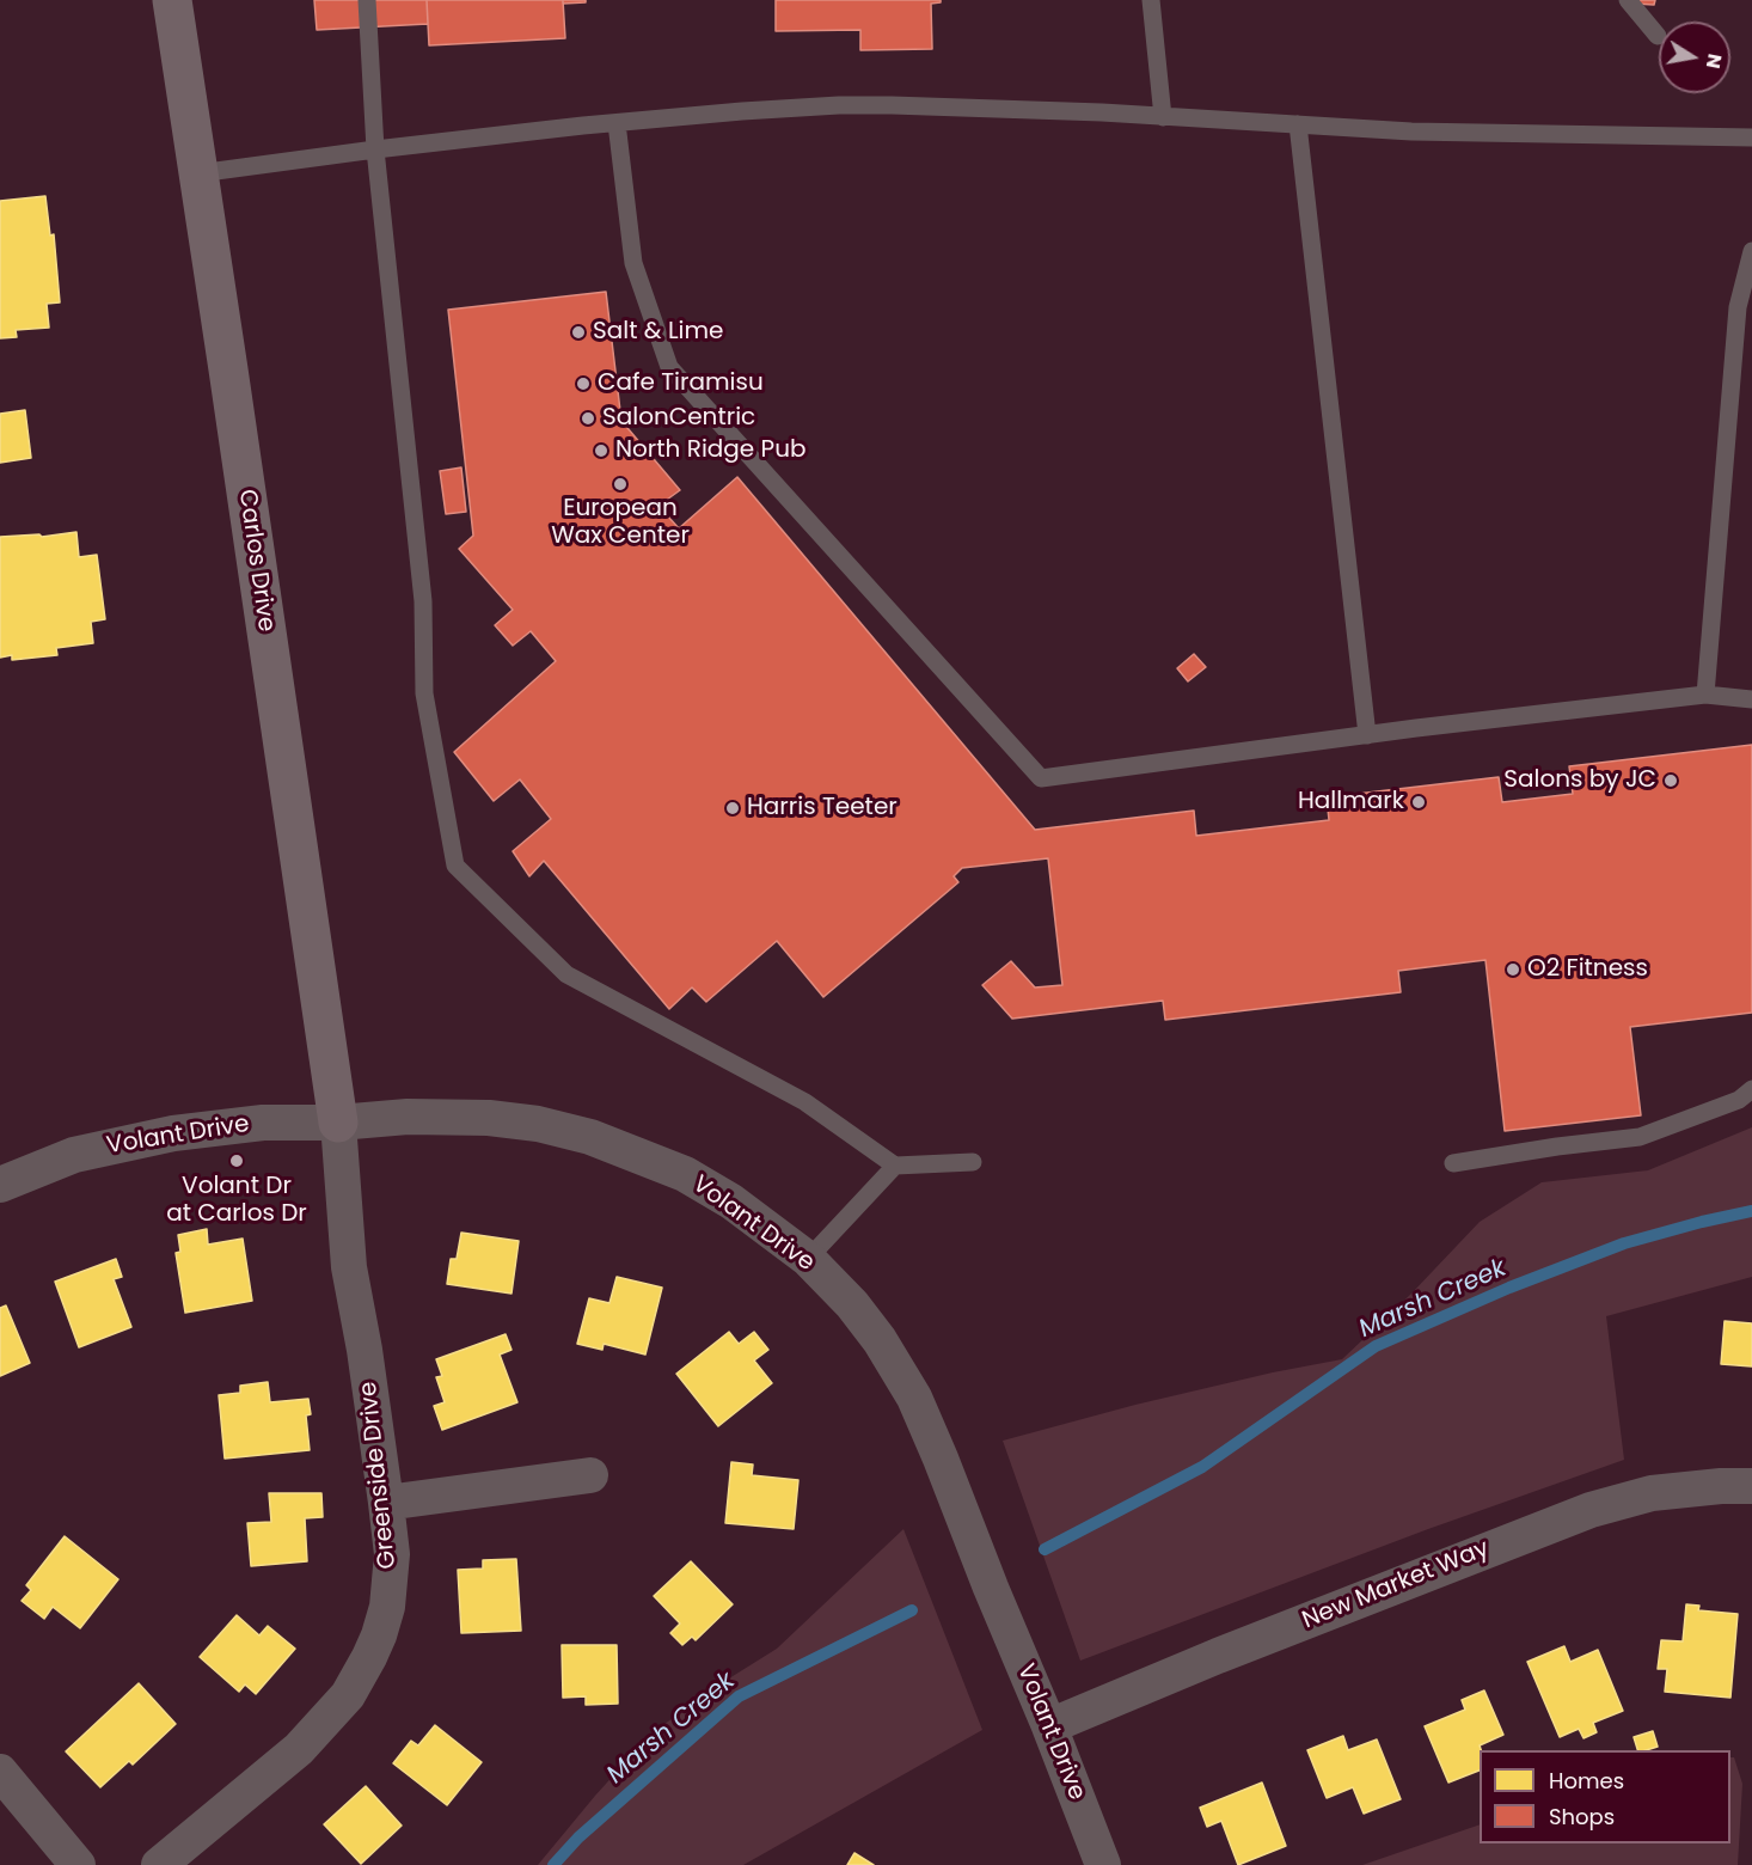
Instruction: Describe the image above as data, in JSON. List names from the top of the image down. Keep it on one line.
{"streets":{"street":["Carlos Drive","Volant Drive","Greenside Drive","New Market Way"]},"crossings":[["Carlos Drive","Volant Drive"],["Carlos Drive","Greenside Drive"],["Volant Drive","Greenside Drive"],["Volant Drive","New Market Way"]],"water":["Marsh Creek"],"places":["Salt & Lime","Cafe Tiramisu","SalonCentric","North Ridge Pub","European Wax Center","Salons by JC","Hallmark","Harris Teeter","O2 Fitness","Volant Dr at Carlos Dr"],"legend":["Homes","Shops"],"north":"right"}
